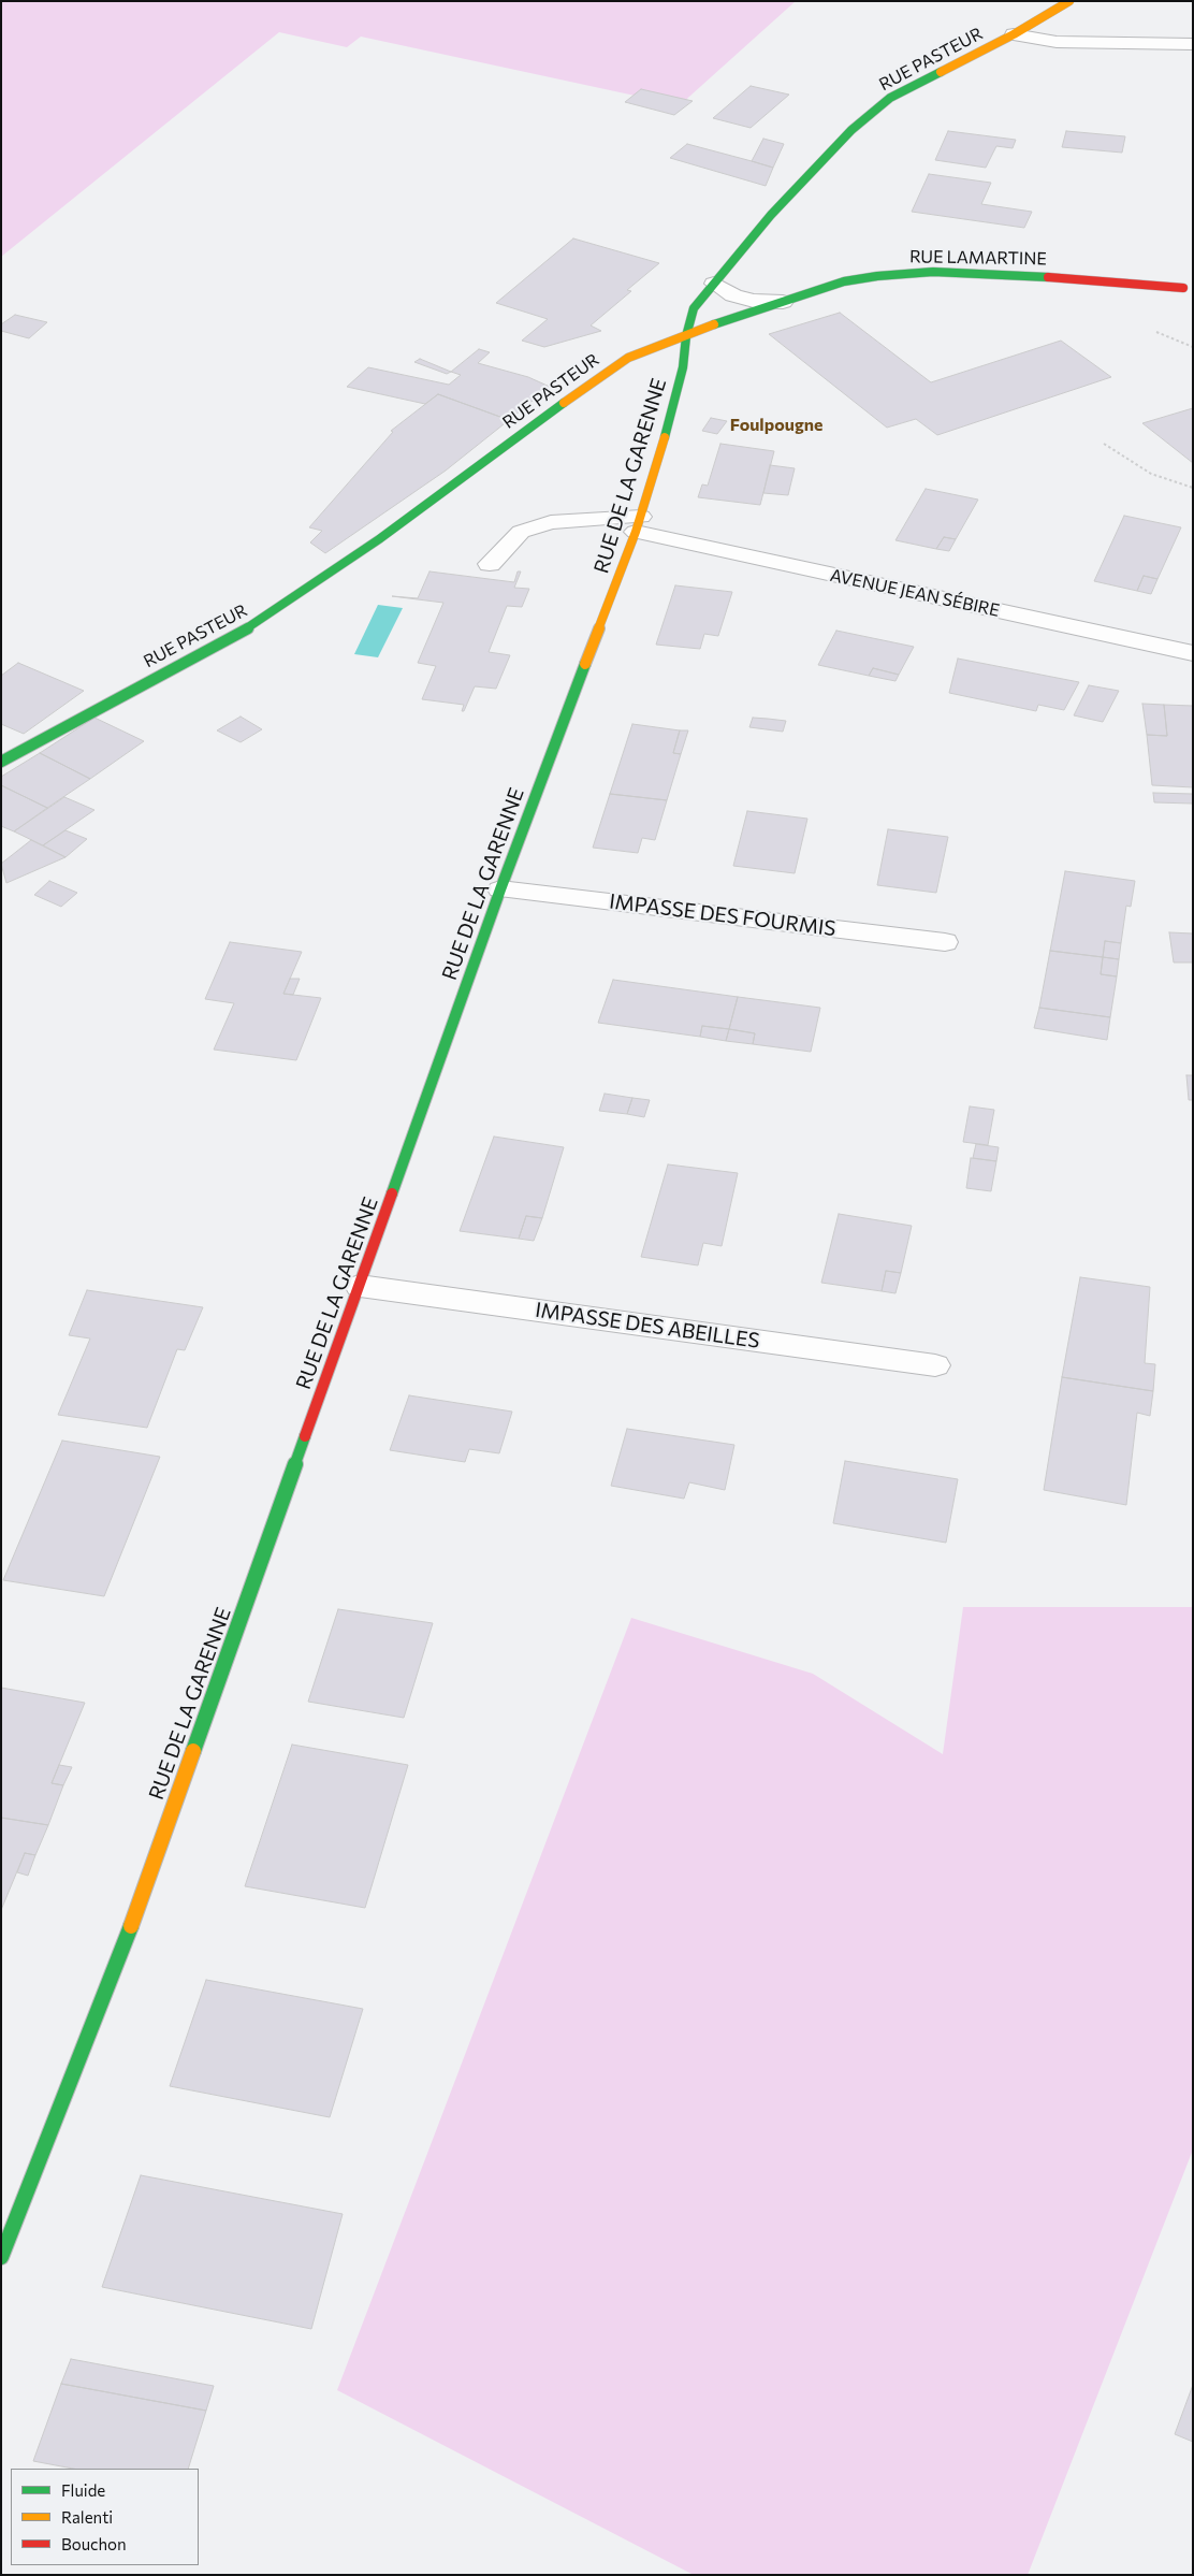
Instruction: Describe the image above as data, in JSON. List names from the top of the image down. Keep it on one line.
{"streets":{"street":["RUE PASTEUR","RUE LAMARTINE","RUE DE LA GARENNE","AVENUE JEAN SÉBIRE","IMPASSE DES FOURMIS","IMPASSE DES ABEILLES"]},"crossings":[["RUE PASTEUR","RUE LAMARTINE"],["RUE PASTEUR","RUE DE LA GARENNE"],["RUE LAMARTINE","RUE DE LA GARENNE"],["RUE DE LA GARENNE","AVENUE JEAN SÉBIRE"],["RUE DE LA GARENNE","IMPASSE DES FOURMIS"],["RUE DE LA GARENNE","IMPASSE DES ABEILLES"]],"districts":["Foulpougne"],"legend":["Fluide","Ralenti","Bouchon"]}
